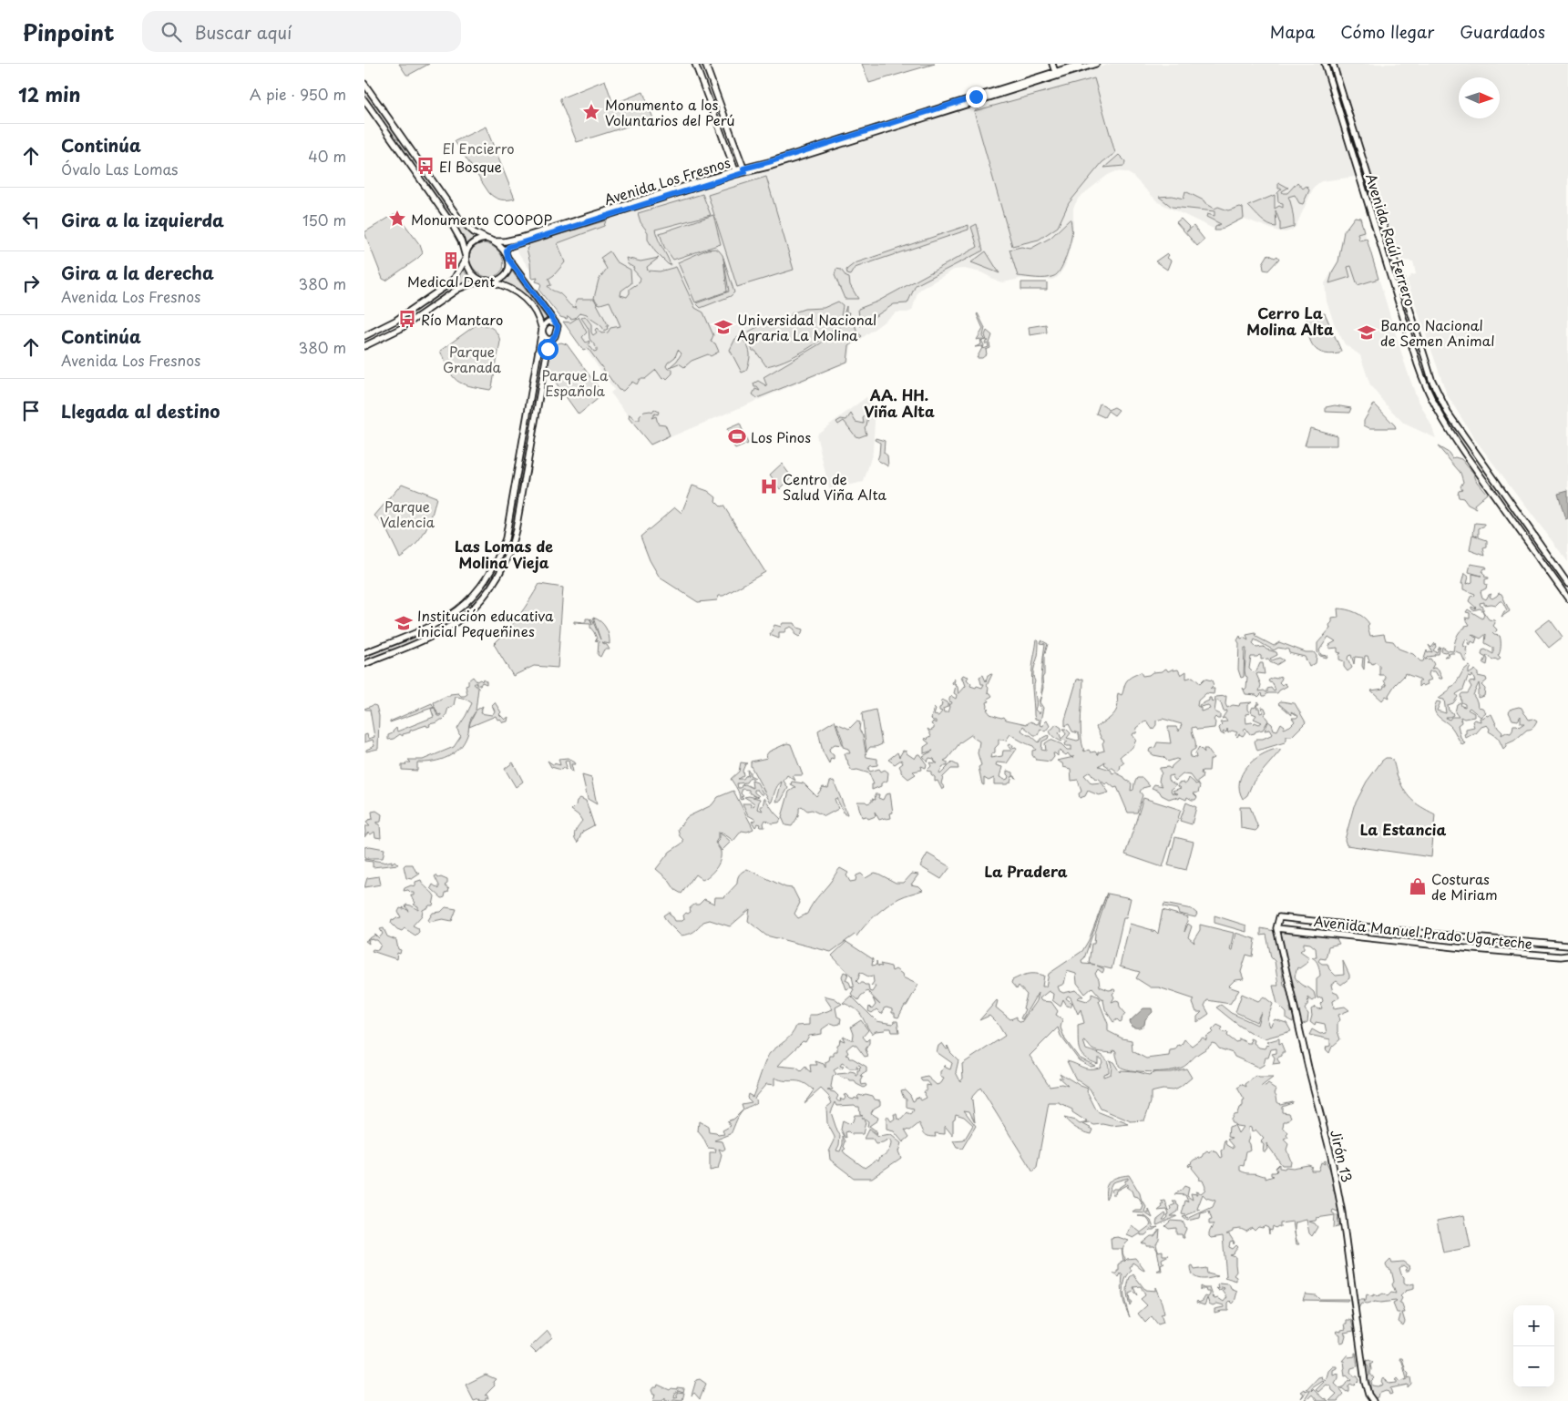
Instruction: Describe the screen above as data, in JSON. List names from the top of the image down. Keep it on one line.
{"streets":{"street":["Avenida Los Fresnos","Avenida Raúl Ferrero","Avenida Manuel Prado Ugarteche","Jirón 13"]},"crossings":[["Avenida Manuel Prado Ugarteche","Jirón 13"]],"districts":["Cerro La Molina Alta","AA. HH. Viña Alta","Las Lomas de Molina Vieja","La Estancia","La Pradera"],"parks":["El Encierro","Parque Granada","Parque La Española","Parque Valencia"],"places":{"place":["Monumento a los Voluntarios del Perú","Monumento COOPOP"],"bus stop":["El Bosque","Río Mantaro"],"building":["Medical Dent"],"school or university":["Universidad Nacional Agraria La Molina","Banco Nacional de Semen Animal","Institución educativa inicial Pequeñines"],"sports":["Los Pinos"],"hospital":["Centro de Salud Viña Alta"],"shop":["Costuras de Miriam"]},"north":"right","page":{"header":"Pinpoint","search":"Buscar aquí","nav":["Mapa","Cómo llegar","Guardados"],"heading":["12 min","A pie · 950 m"],"list":[["Continúa","Óvalo Las Lomas","40 m"],["Gira a la izquierda","150 m"],["Gira a la derecha","Avenida Los Fresnos","380 m"],["Continúa","Avenida Los Fresnos","380 m"],"Llegada al destino"],"map_buttons":["+","−"]}}
